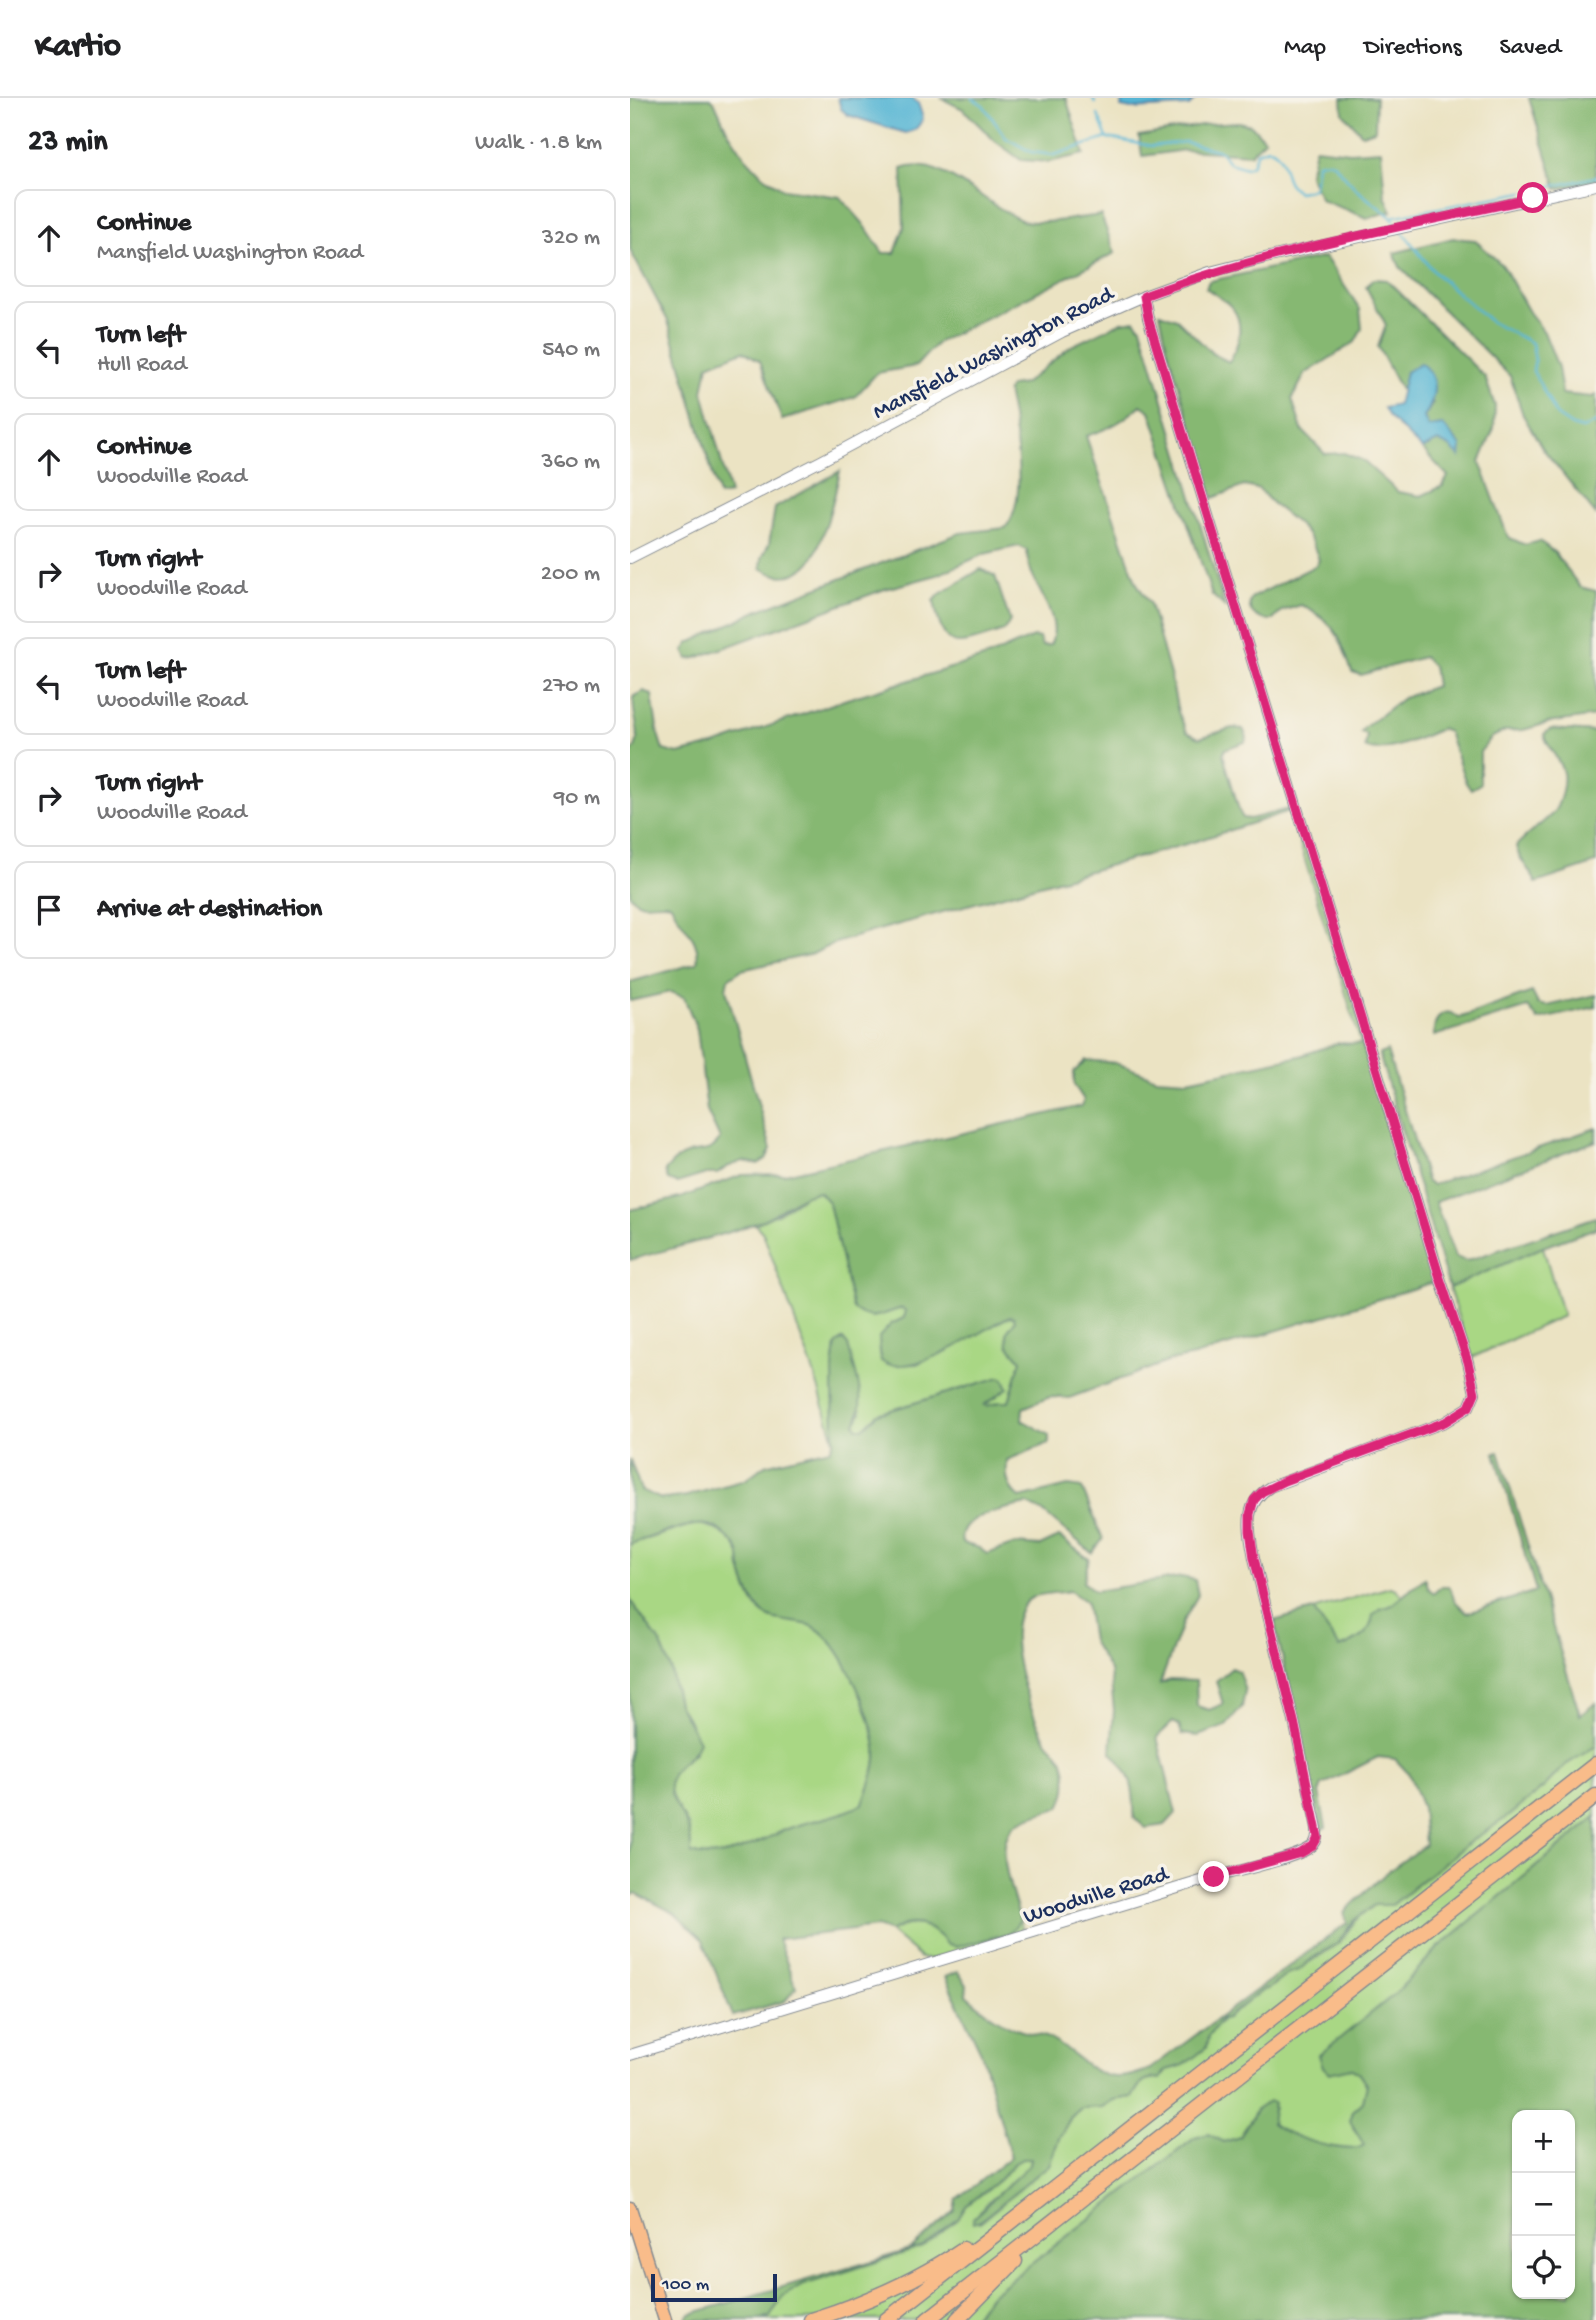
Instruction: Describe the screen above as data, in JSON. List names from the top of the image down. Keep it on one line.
{"streets":{"street":["Mansfield Washington Road","Woodville Road"]},"crossings":[["Mansfield Washington Road","Woodville Road"]],"scale_bar":"100 m","page":{"header":"Kartio","nav":["Map","Directions","Saved"],"heading":["23 min","Walk · 1.8 km"],"list":[["Continue","Mansfield Washington Road","320 m"],["Turn left","Hull Road","540 m"],["Continue","Woodville Road","360 m"],["Turn right","Woodville Road","200 m"],["Turn left","Woodville Road","270 m"],["Turn right","Woodville Road","90 m"],"Arrive at destination"],"map_buttons":["+","−"],"scale":"100 m"}}
